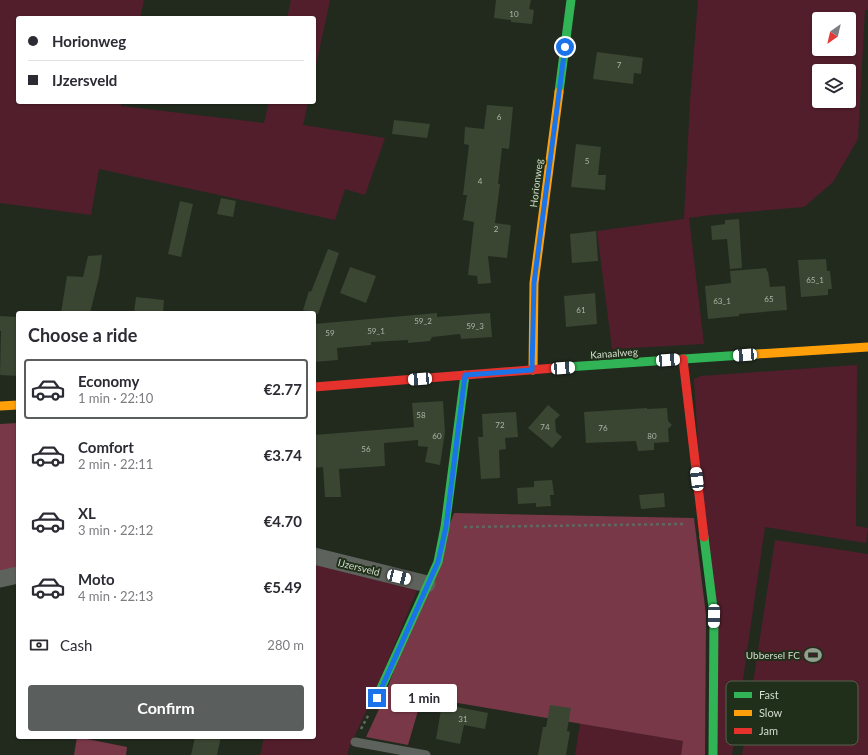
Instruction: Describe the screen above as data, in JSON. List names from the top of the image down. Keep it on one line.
{"streets":{"street":["Horionweg","Kanaalweg","IJzersveld"]},"crossings":[["Horionweg","Kanaalweg"]],"places":{"sports":["Ubbersel FC"]},"house_numbers":["10","7","6","5","4","2","65_1","65","63_1","61","59_2","59_3","59_1","59","58","72","74","76","60","80","56","31"],"legend":["Fast","Slow","Jam"],"north":"bottom left","page":{"banner":["Horionweg","IJzersveld"],"heading":"Choose a ride","list":[{"name":"Economy","note":"1 min · 22:10","value":"€2.77"},{"name":"Comfort","note":"2 min · 22:11","value":"€3.74"},{"name":"XL","note":"3 min · 22:12","value":"€4.70"},{"name":"Moto","note":"4 min · 22:13","value":"€5.49"}],"pay":["Cash","280 m"],"buttons":"Confirm","bubble":"1 min"}}
